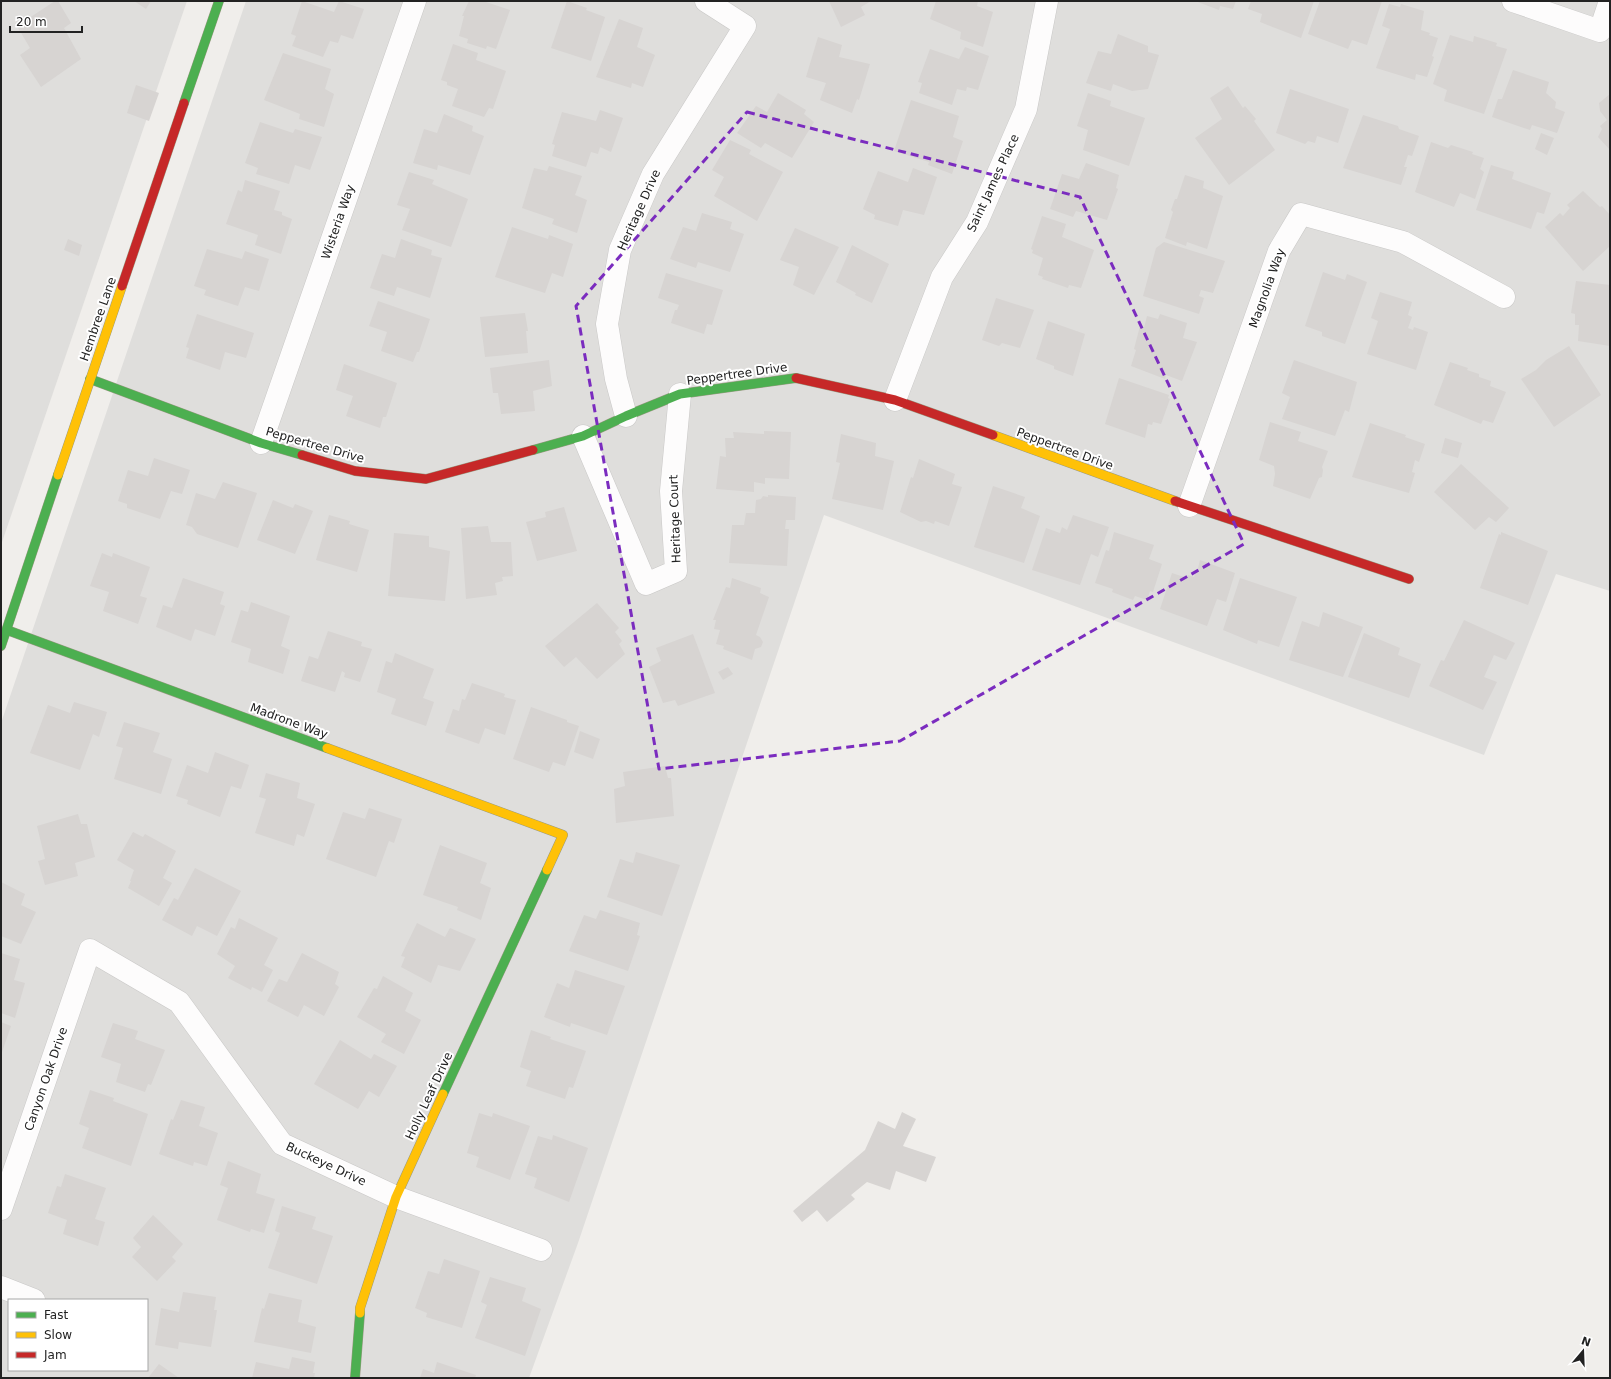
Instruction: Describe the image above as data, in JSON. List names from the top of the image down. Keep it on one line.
{"streets":{"street":["Saint James Place","Heritage Drive","Wisteria Way","Magnolia Way","Hembree Lane","Peppertree Drive","Heritage Court","Madrone Way","Canyon Oak Drive","Holly Leaf Drive","Buckeye Drive"]},"crossings":[["Saint James Place","Peppertree Drive"],["Heritage Drive","Peppertree Drive"],["Wisteria Way","Peppertree Drive"],["Magnolia Way","Peppertree Drive"],["Hembree Lane","Peppertree Drive"],["Hembree Lane","Madrone Way"],["Peppertree Drive","Heritage Court"],["Madrone Way","Holly Leaf Drive"],["Canyon Oak Drive","Buckeye Drive"],["Holly Leaf Drive","Buckeye Drive"]],"legend":["Fast","Slow","Jam"],"scale_bar":"20 m","north":"top"}
